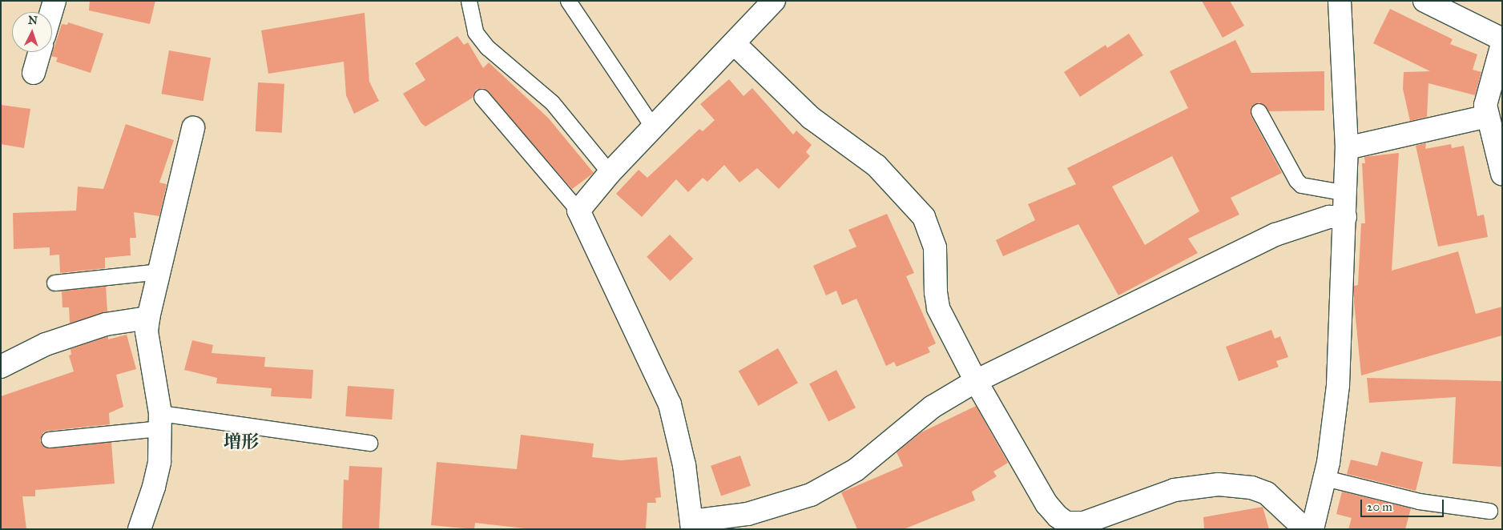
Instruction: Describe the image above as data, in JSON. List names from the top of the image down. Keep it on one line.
{"districts":["増形"],"scale_bar":"20 m","north":"top"}
